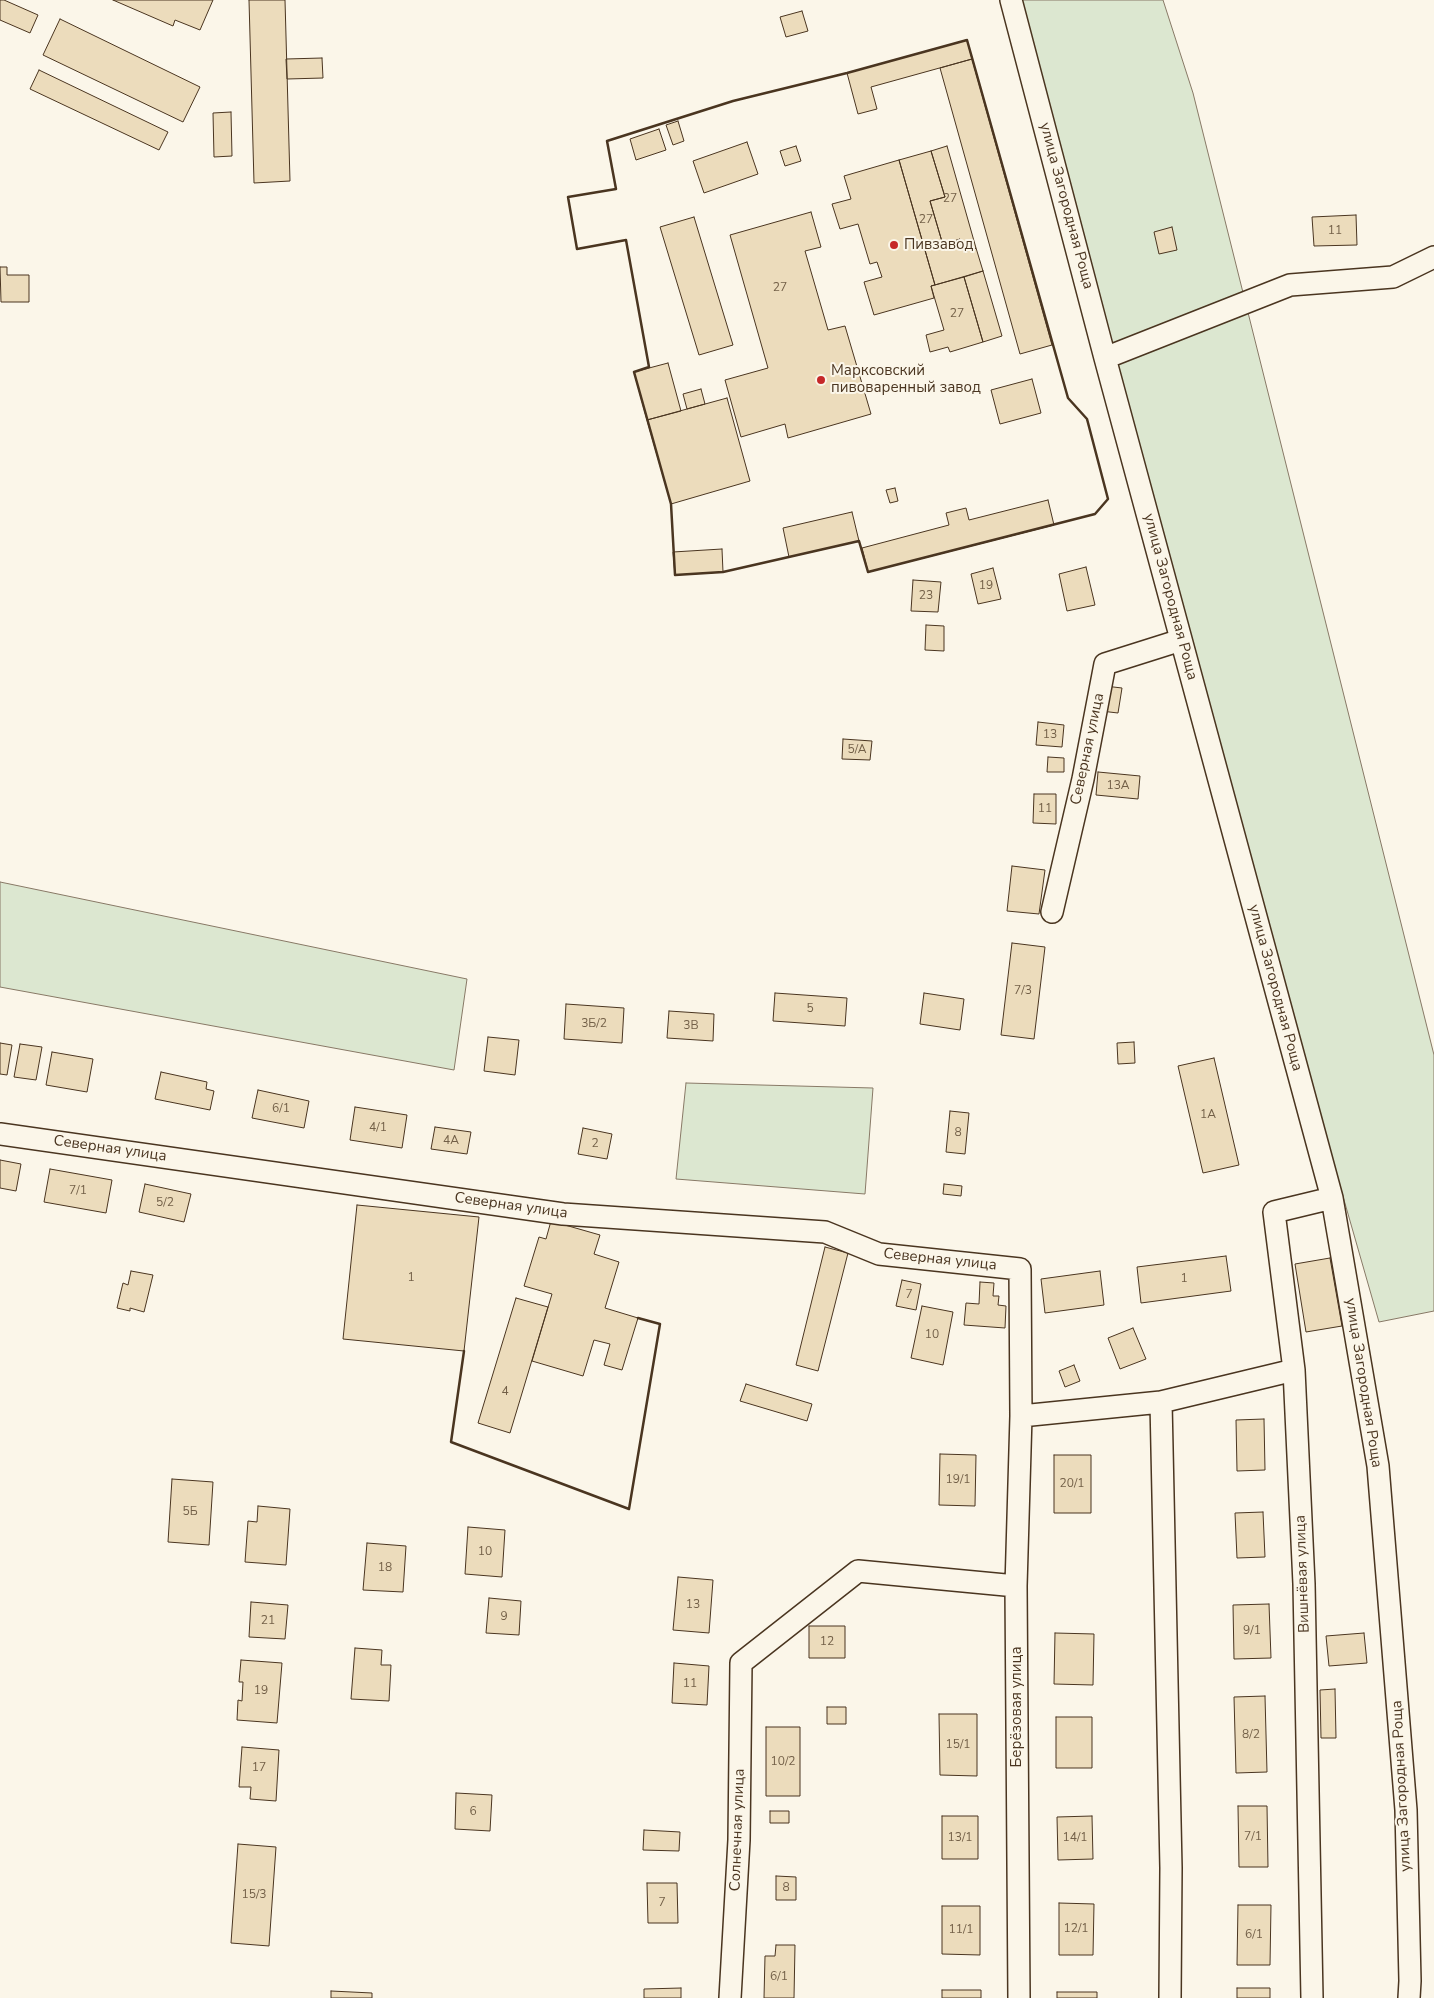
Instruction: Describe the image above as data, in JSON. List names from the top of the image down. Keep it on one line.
{"streets":{"street":["улица Загородная Роща","Северная улица","Вишнёвая улица","Берёзовая улица","Солнечная улица"]},"crossings":[["улица Загородная Роща","Северная улица"],["улица Загородная Роща","Вишнёвая улица"],["Северная улица","Берёзовая улица"],["Берёзовая улица","Солнечная улица"]],"places":["Пивзавод","Марксовский пивоваренный завод"],"house_numbers":["27","27","11","27","27","19","23","13","5/А","13А","11","7/3","5","3Б/2","3В","6/1","1А","4/1","8","4А","2","7/1","5/2","1","1","7","10","4","19/1","20/1","5Б","10","18","13","9","21","9/1","12","11","19","8/2","15/1","10/2","17","6","7/1","13/1","14/1","8","15/3","7","12/1","11/1","6/1","6/1"]}
